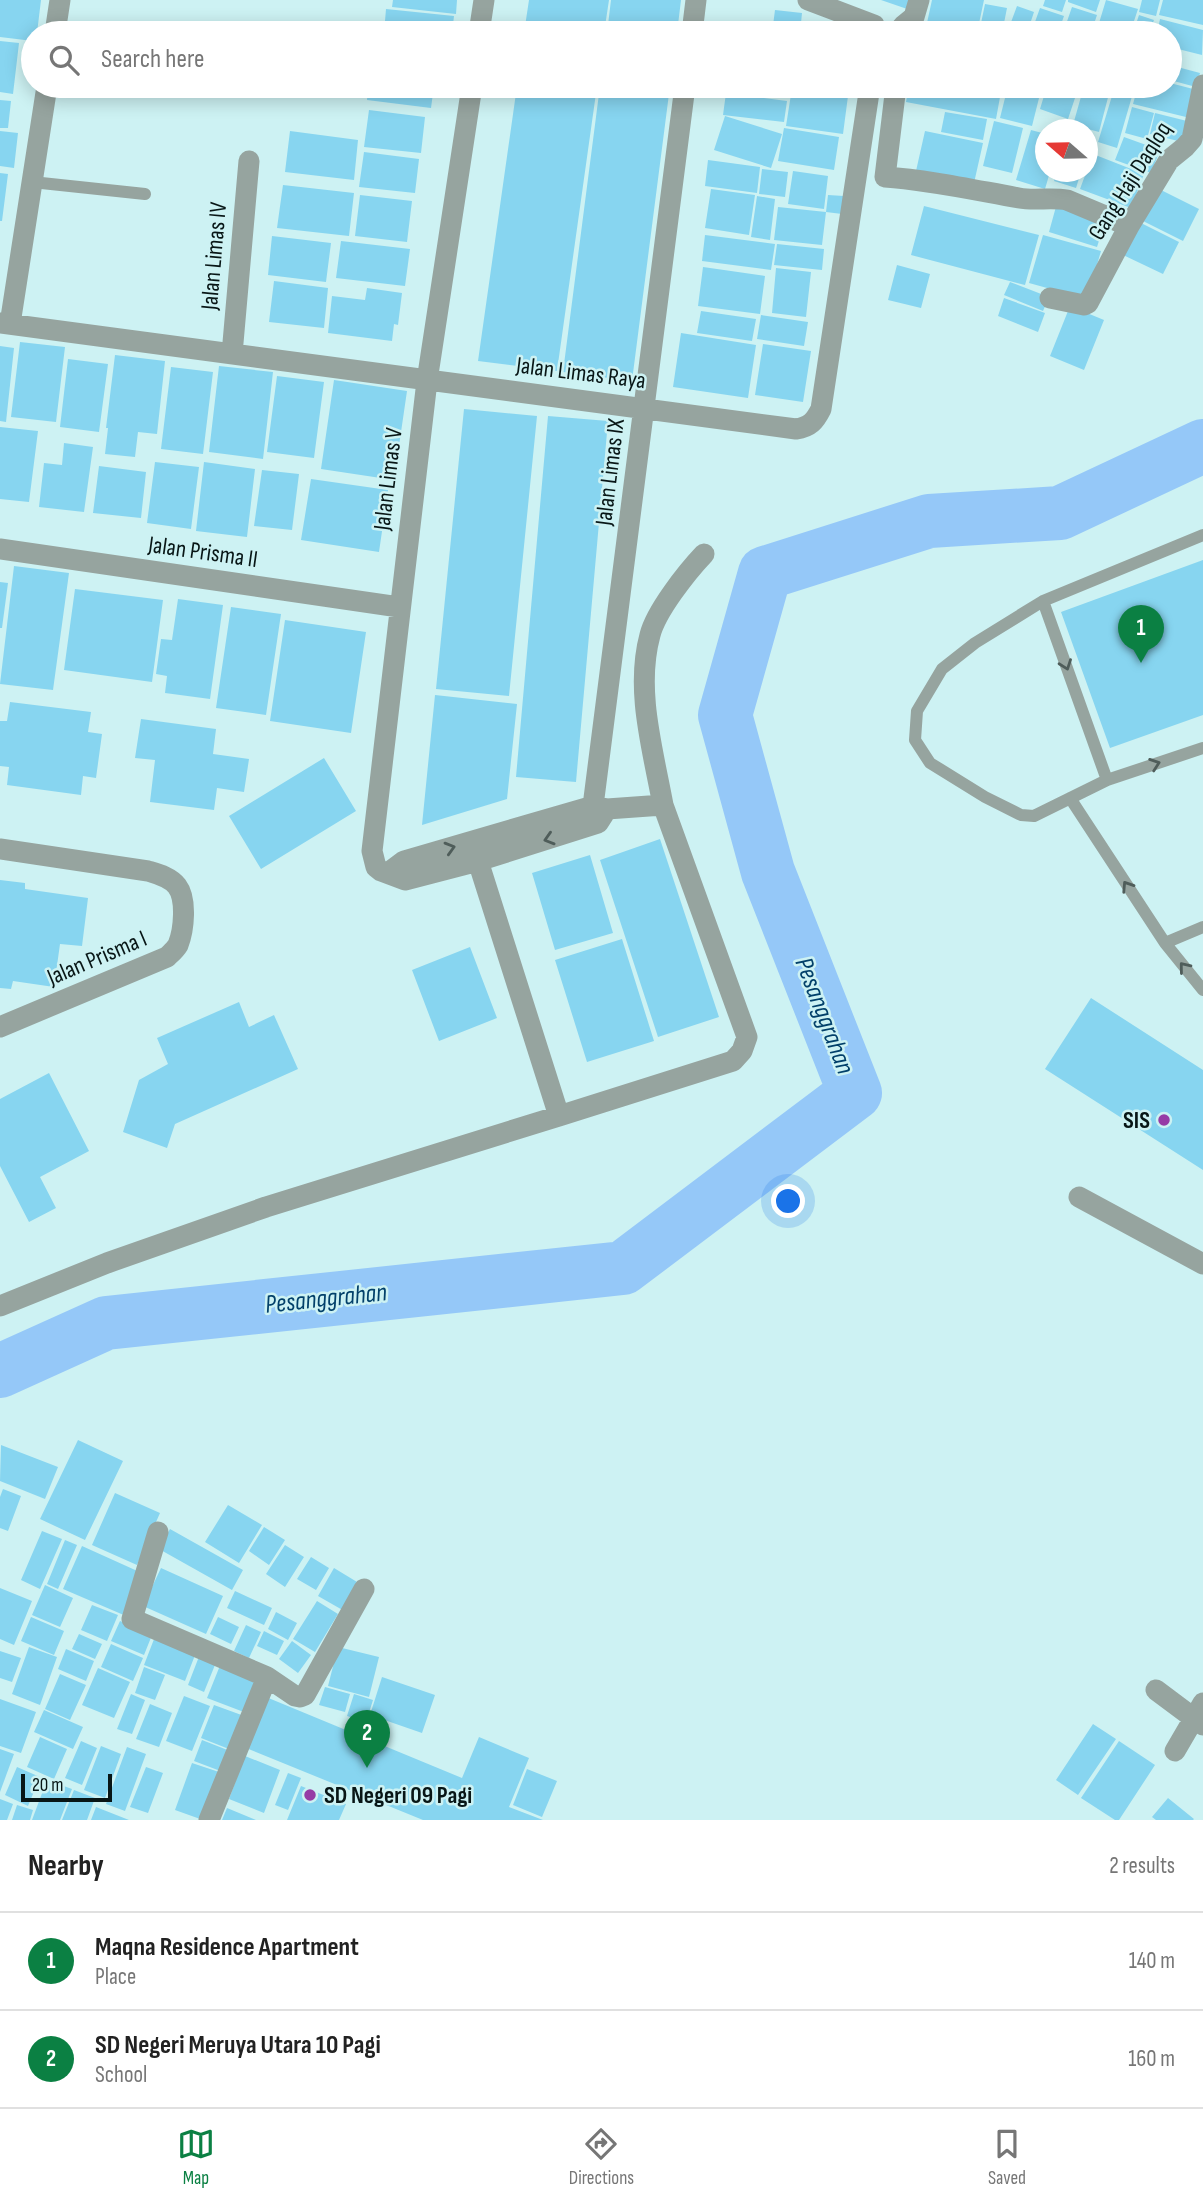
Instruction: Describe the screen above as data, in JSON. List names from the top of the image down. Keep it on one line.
{"streets":{"street":["Gang Haji Daqloq","Jalan Limas IV","Jalan Limas Raya","Jalan Limas IX","Jalan Limas V","Jalan Prisma II","Jalan Prisma I"]},"crossings":[["Jalan Limas IV","Jalan Limas Raya"],["Jalan Limas Raya","Jalan Limas IX"],["Jalan Limas Raya","Jalan Limas V"],["Jalan Limas V","Jalan Prisma II"]],"water":["Pesanggrahan"],"places":["SIS","SD Negeri 09 Pagi"],"scale_bar":"20 m","north":"left","page":{"search":"Search here","pins":["1","2"],"scale":"20 m","heading":["Nearby","2 results"],"list":[{"mark":"1","name":"Maqna Residence Apartment","note":"Place","value":"140 m"},{"mark":"2","name":"SD Negeri Meruya Utara 10 Pagi","note":"School","value":"160 m"}],"nav":["Map","Directions","Saved"]}}
